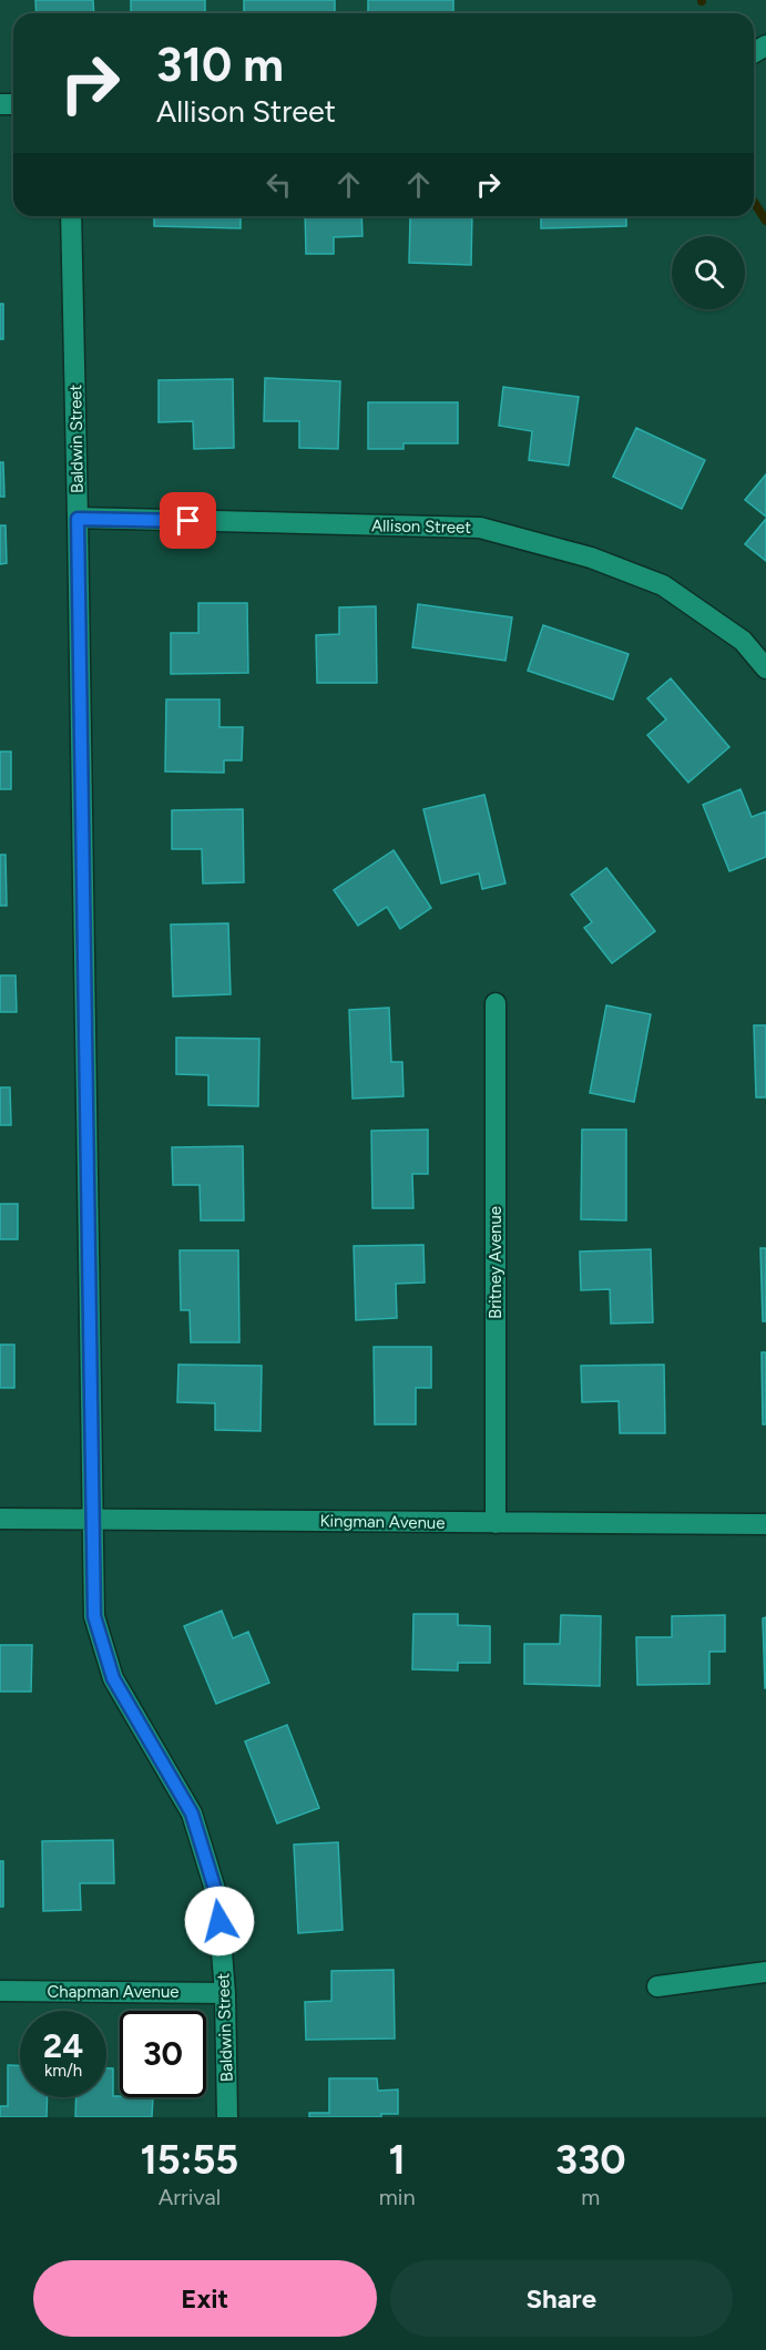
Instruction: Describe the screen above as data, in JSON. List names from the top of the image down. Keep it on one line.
{"streets":{"street":["Baldwin Street","Allison Street","Britney Avenue","Kingman Avenue","Chapman Avenue"]},"crossings":[["Baldwin Street","Allison Street"],["Baldwin Street","Kingman Avenue"],["Baldwin Street","Chapman Avenue"],["Britney Avenue","Kingman Avenue"]],"page":{"turn":["310 m","Allison Street"],"speed":"24 km/h","limit":"30","eta":["15:55","Arrival","1","min","330","m"],"buttons":["Exit","Share"]}}
